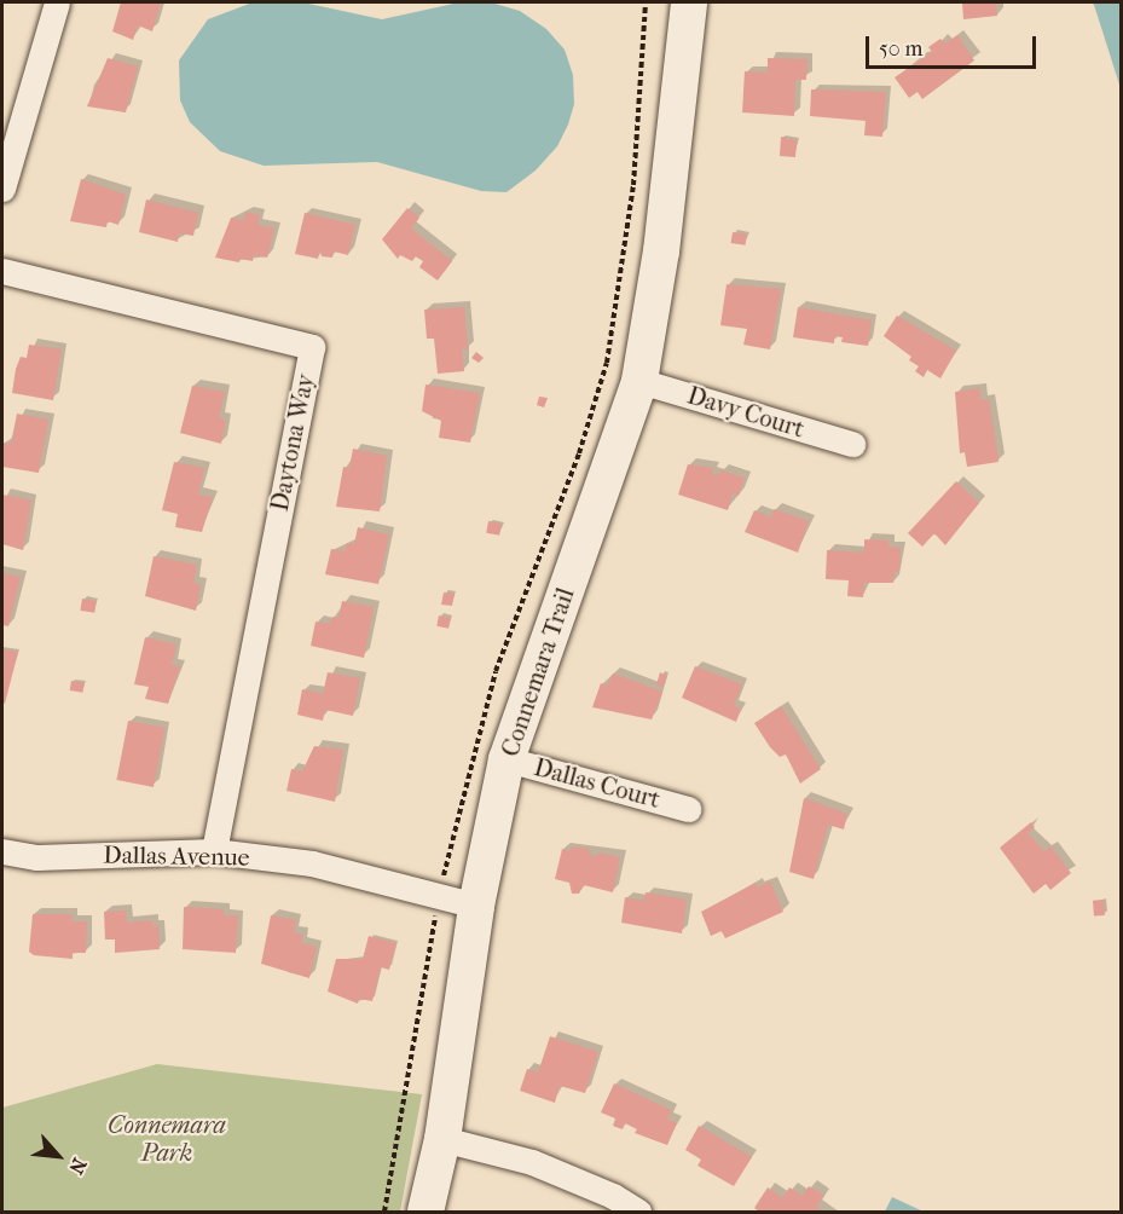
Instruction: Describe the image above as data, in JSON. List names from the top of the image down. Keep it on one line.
{"streets":{"street":["Davy Court","Daytona Way","Connemara Trail","Dallas Court","Dallas Avenue"]},"crossings":[["Davy Court","Connemara Trail"],["Daytona Way","Dallas Avenue"],["Connemara Trail","Dallas Court"],["Connemara Trail","Dallas Avenue"]],"parks":["Connemara Park"],"scale_bar":"50 m","north":"bottom right"}
